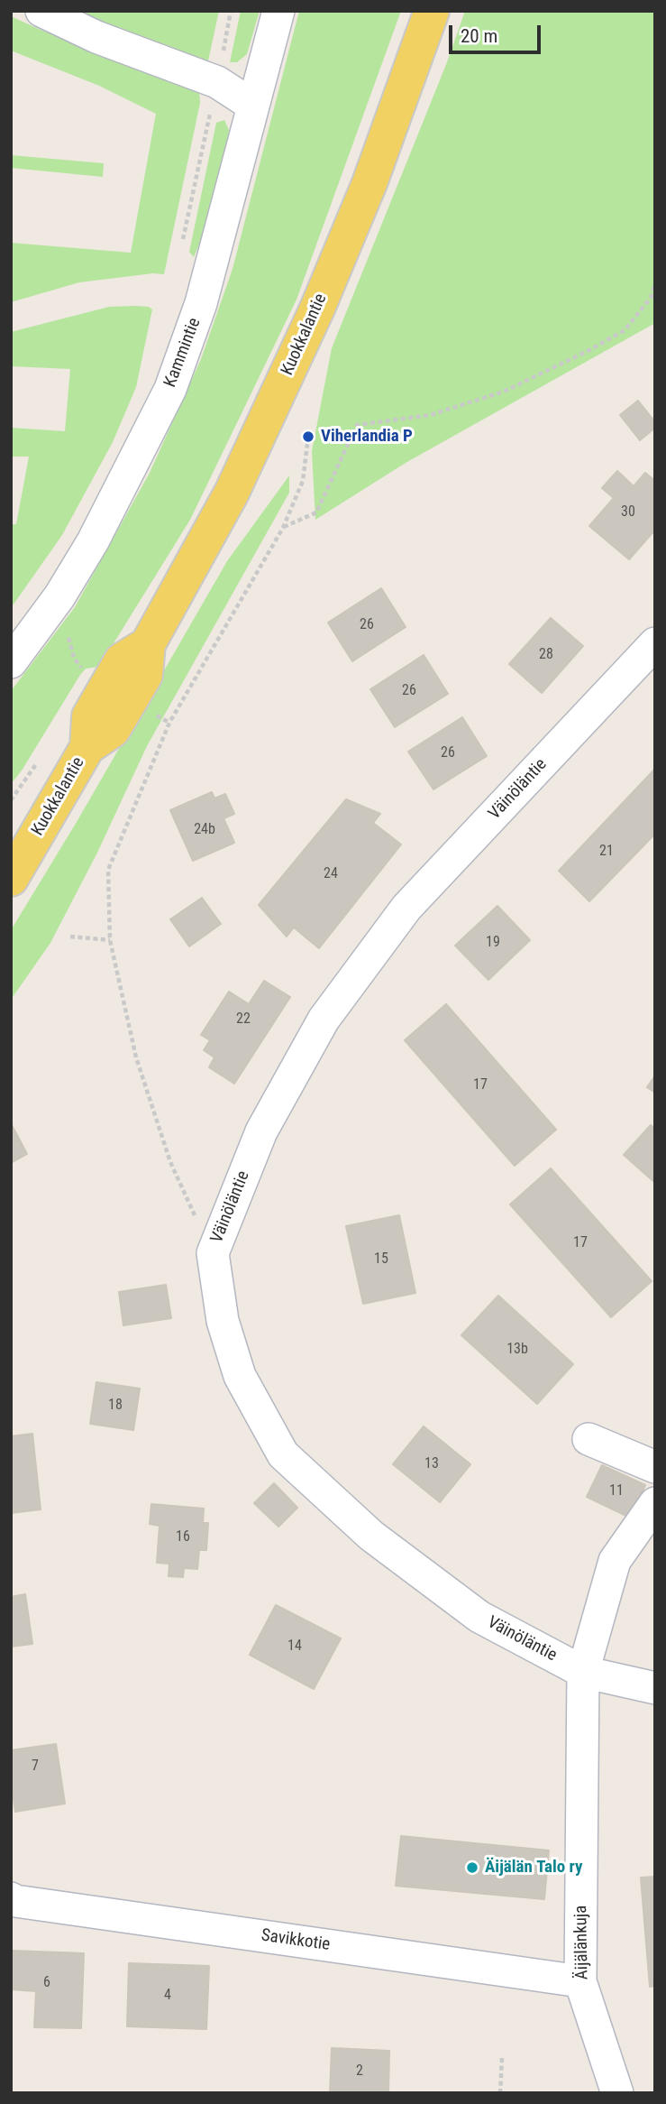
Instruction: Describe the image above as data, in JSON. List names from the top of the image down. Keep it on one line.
{"streets":{"main road":["Kuokkalantie"],"street":["Kammintie","Väinöläntie","Savikkotie","Äijälänkuja"]},"crossings":[["Väinöläntie","Äijälänkuja"],["Savikkotie","Äijälänkuja"]],"places":["Viherlandia P","Äijälän Talo ry"],"house_numbers":["30","26","28","26","26","24b","21","24","19","22","17","17","15","13b","18","13","11","16","14","7","6","4","2"],"scale_bar":"20 m"}
